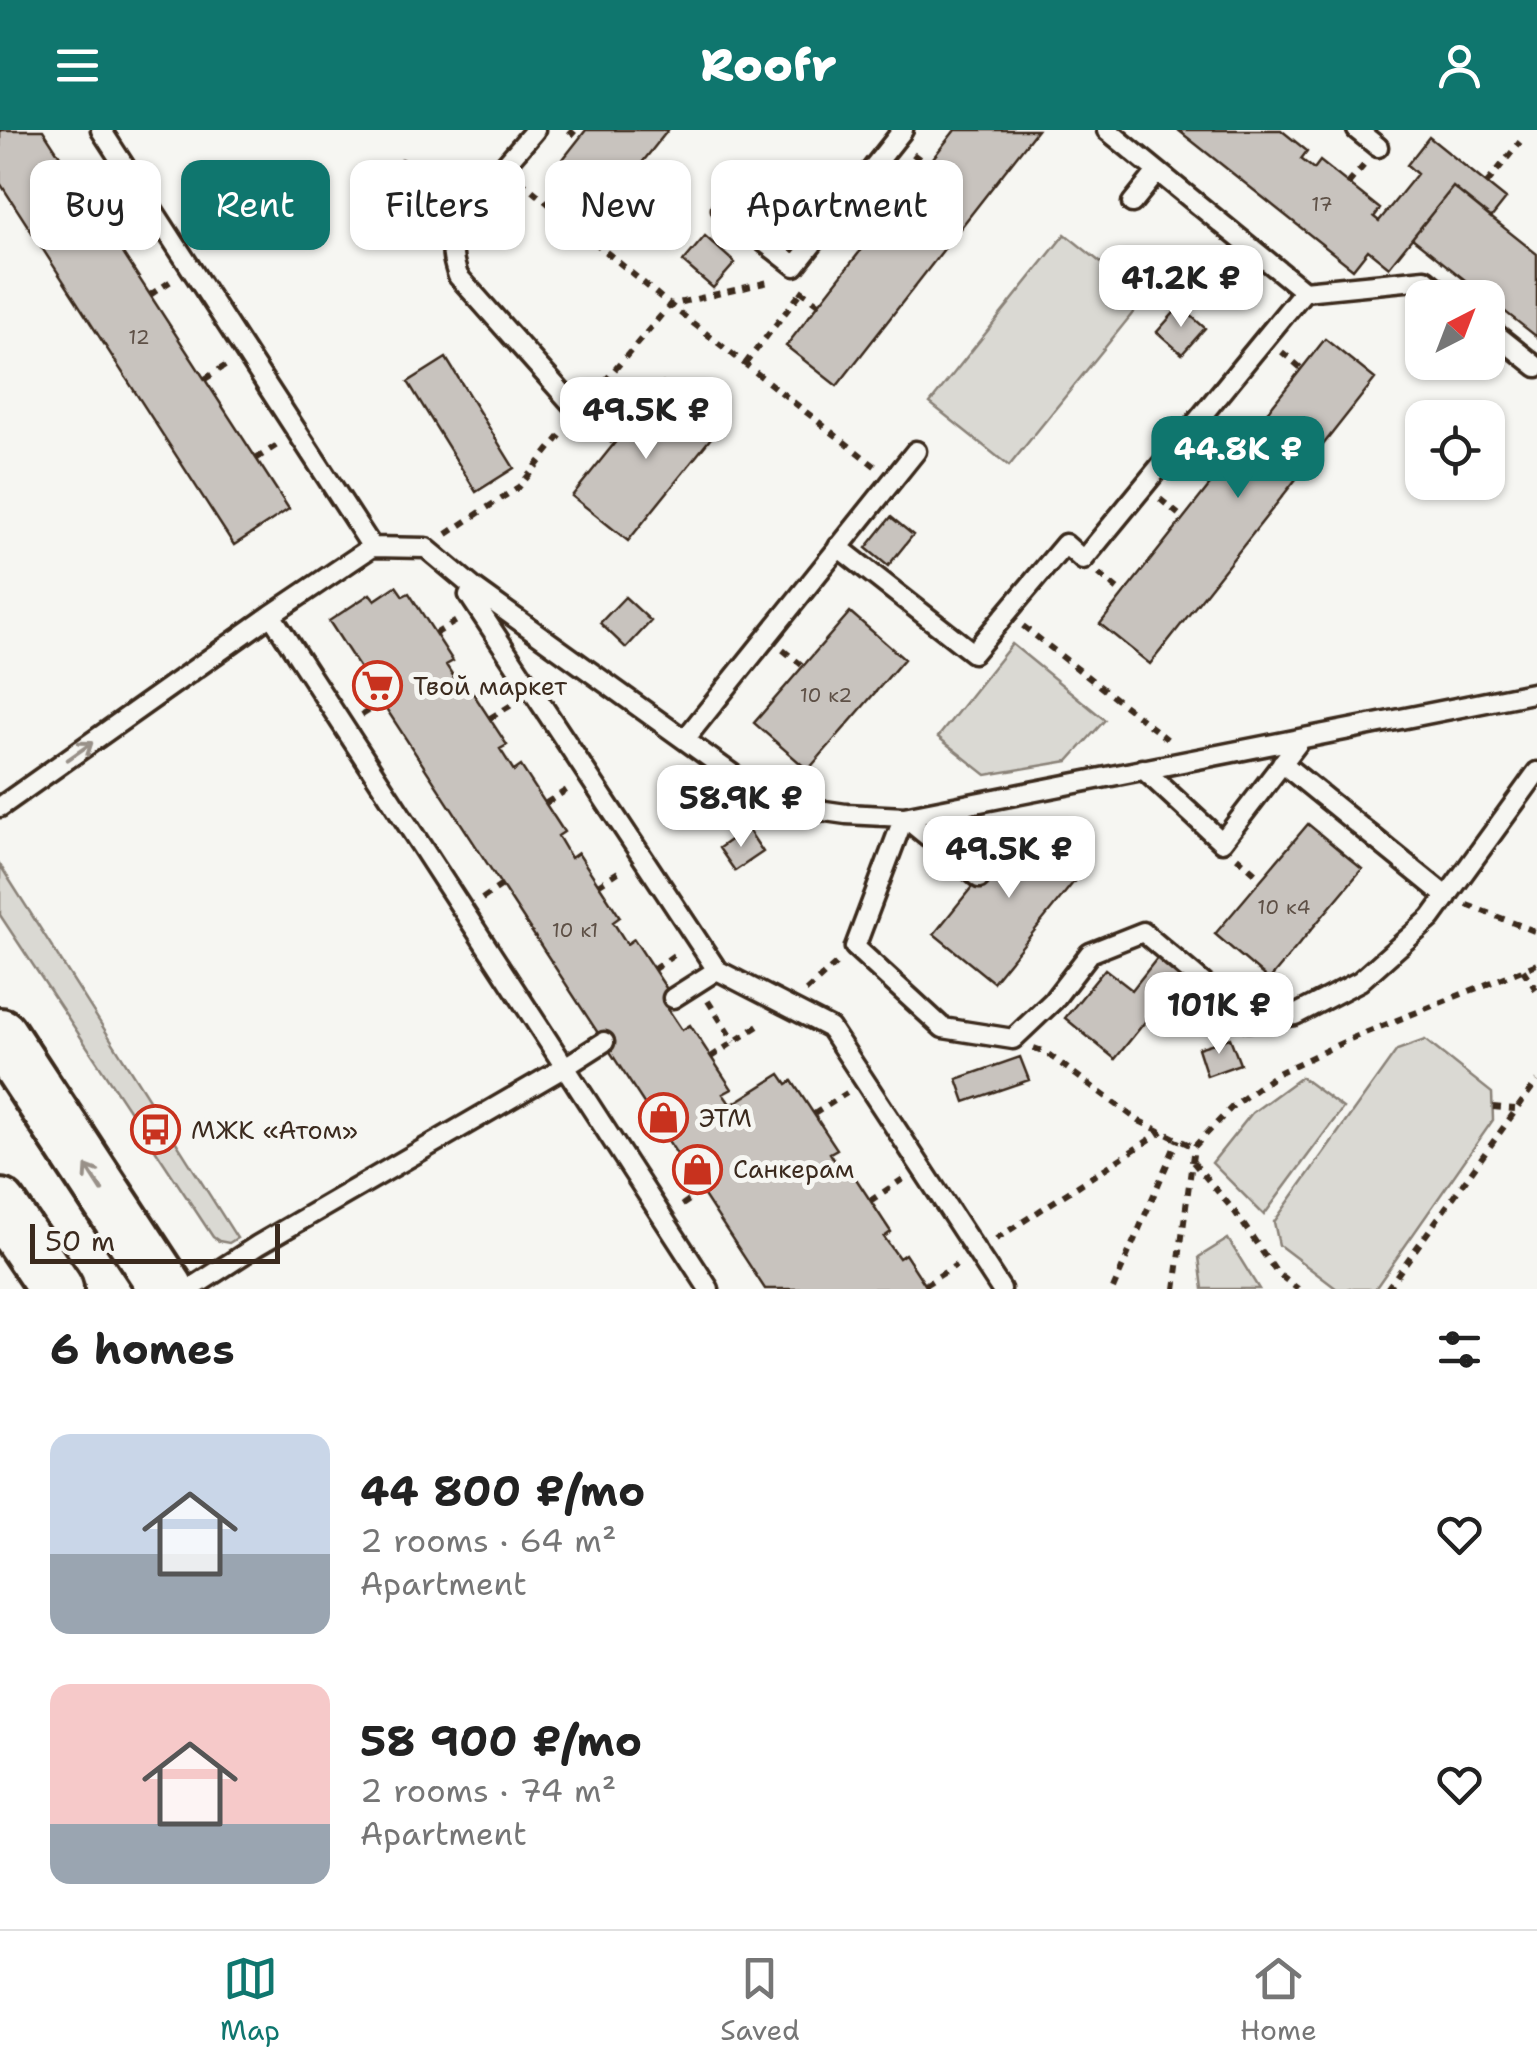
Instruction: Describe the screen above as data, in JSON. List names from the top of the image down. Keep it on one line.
{"places":{"supermarket":["Твой маркет"],"shop":["ЭТМ","Санкерам"],"bus stop":["МЖК «Атом»"]},"house_numbers":["17","12","10 к2","10 к4","10 к1"],"scale_bar":"50 m","north":"top right","page":{"header":"Roofr","chip":["Buy","Rent","Filters","New","Apartment"],"price":["41.2K ₽","49.5K ₽","44.8K ₽","58.9K ₽","49.5K ₽","101K ₽"],"scale":"50 m","heading":"6 homes","list":[{"name":"44 800 ₽/mo","note":"2 rooms · 64 m² · Apartment"},{"name":"58 900 ₽/mo","note":"2 rooms · 74 m² · Apartment"}],"tabs":["Map","Saved","Home"]}}
